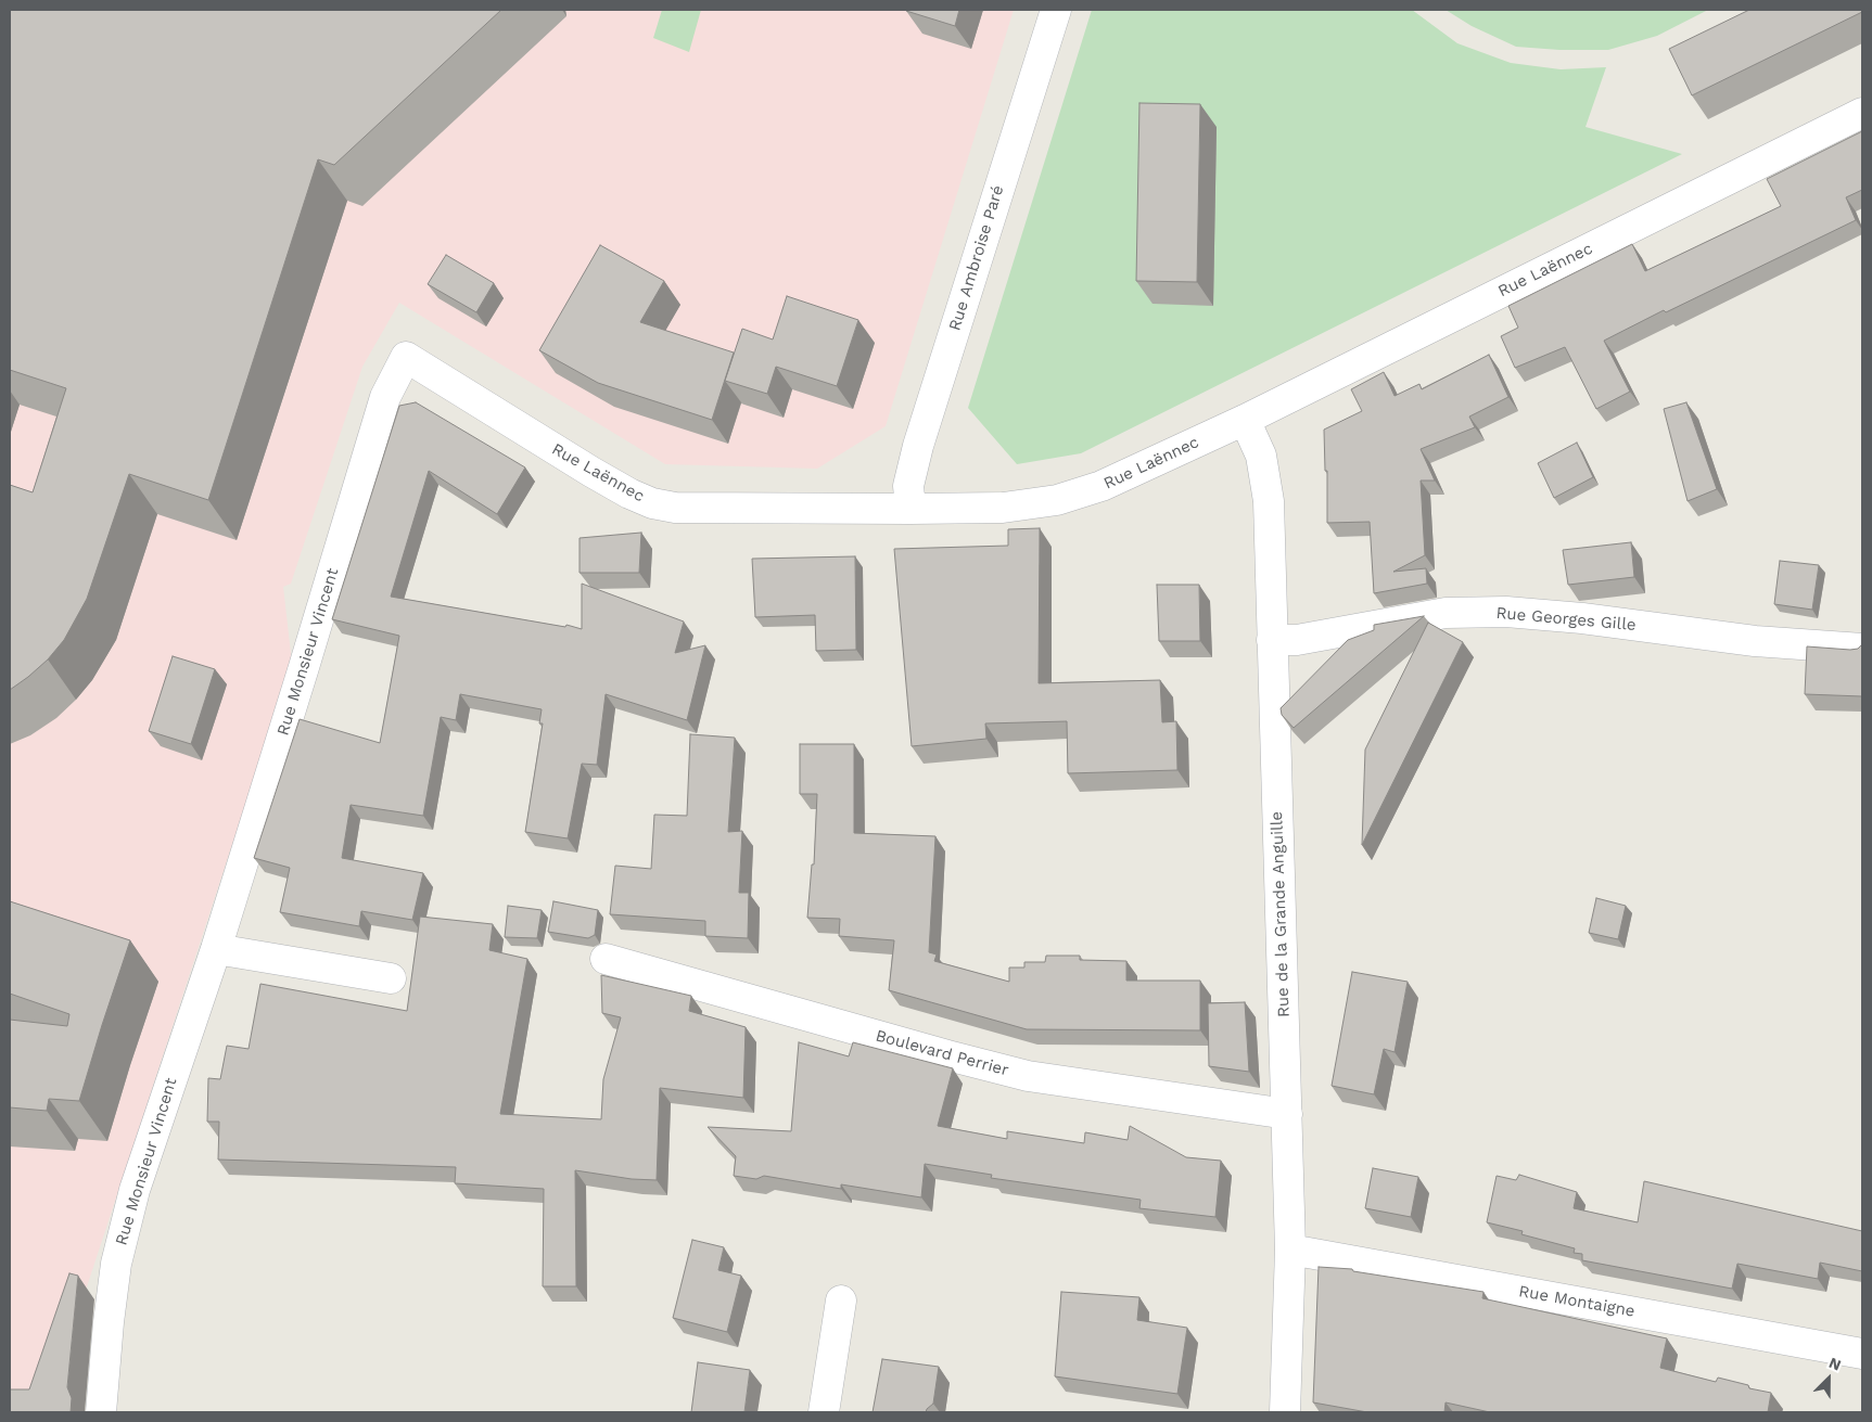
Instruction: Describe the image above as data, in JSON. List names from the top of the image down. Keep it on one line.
{"streets":{"street":["Rue Ambroise Paré","Rue Laënnec","Rue Georges Gille","Rue Monsieur Vincent","Rue de la Grande Anguille","Boulevard Perrier","Rue Montaigne"]},"crossings":[["Rue Ambroise Paré","Rue Laënnec"],["Rue Laënnec","Rue Monsieur Vincent"],["Rue Laënnec","Rue de la Grande Anguille"],["Rue Georges Gille","Rue de la Grande Anguille"],["Rue de la Grande Anguille","Boulevard Perrier"],["Rue de la Grande Anguille","Rue Montaigne"]],"north":"top right"}
